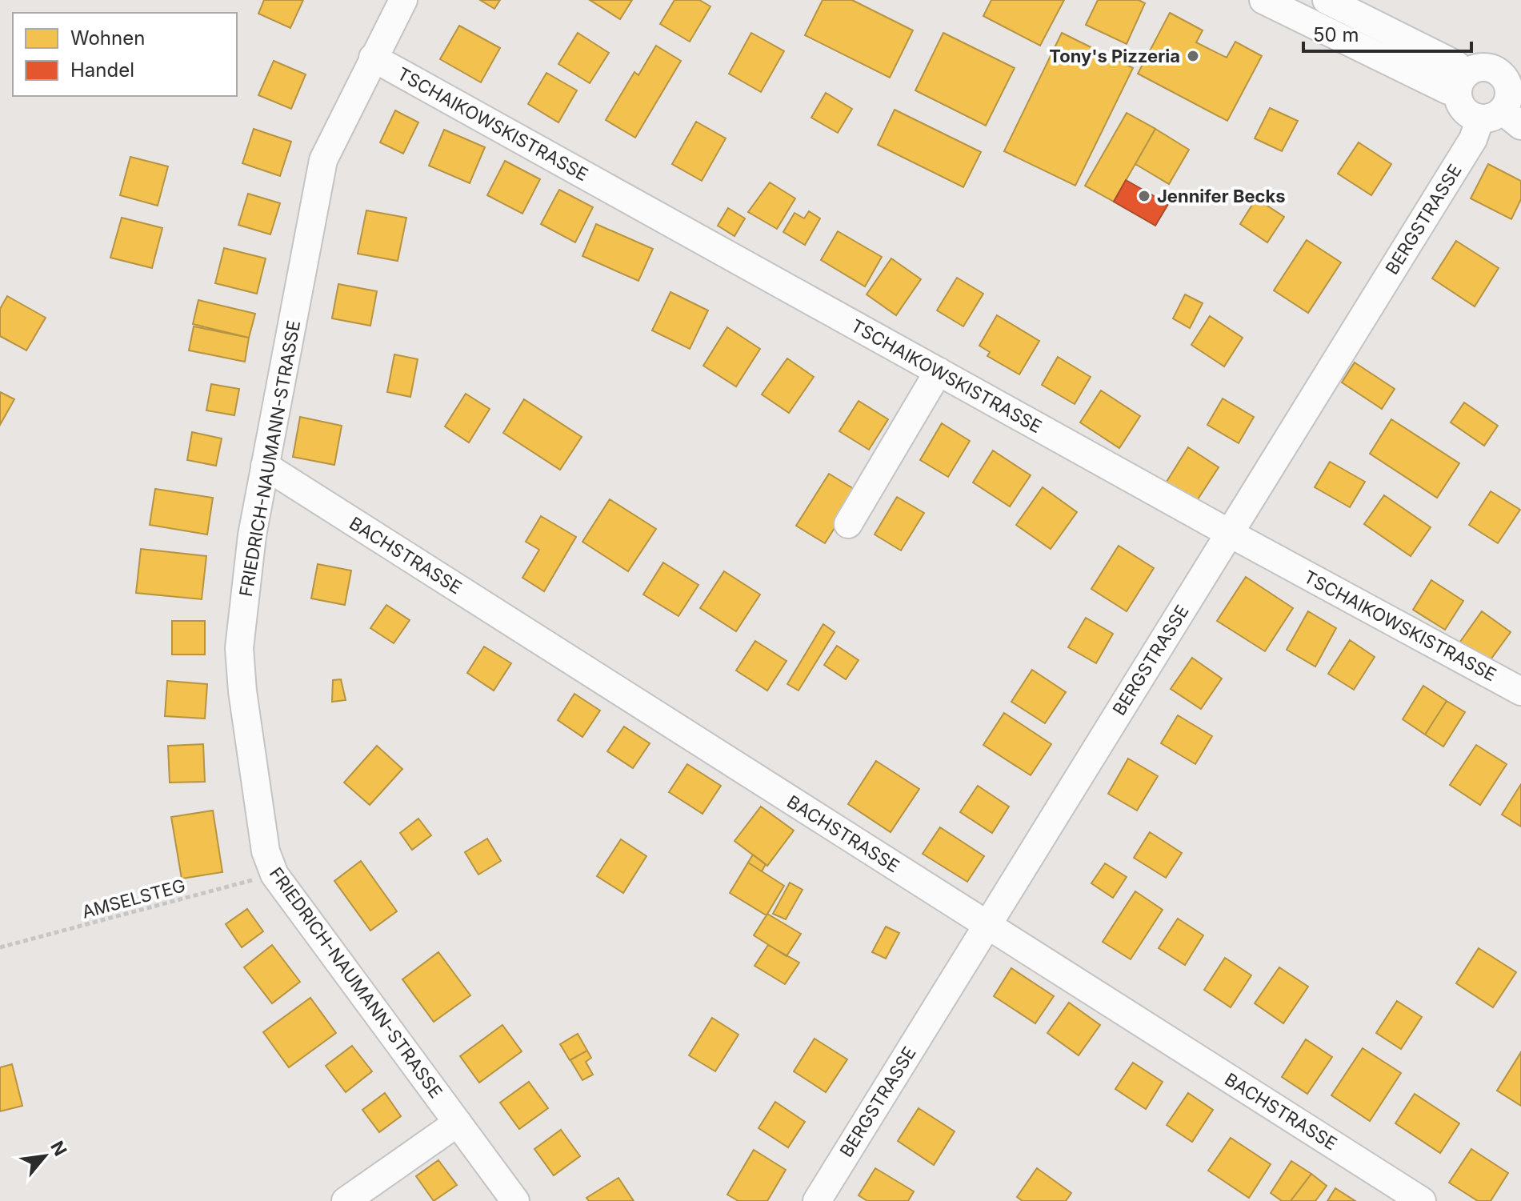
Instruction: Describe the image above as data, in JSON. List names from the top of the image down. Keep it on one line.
{"streets":{"street":["TSCHAIKOWSKISTRASSE","BERGSTRASSE","FRIEDRICH-NAUMANN-STRASSE","BACHSTRASSE"],"path":["AMSELSTEG"]},"crossings":[["TSCHAIKOWSKISTRASSE","BERGSTRASSE"],["TSCHAIKOWSKISTRASSE","FRIEDRICH-NAUMANN-STRASSE"],["BERGSTRASSE","BACHSTRASSE"],["FRIEDRICH-NAUMANN-STRASSE","BACHSTRASSE"],["FRIEDRICH-NAUMANN-STRASSE","AMSELSTEG"]],"places":["Tony's Pizzeria","Jennifer Becks"],"legend":["Wohnen","Handel"],"scale_bar":"50 m","north":"top right"}
